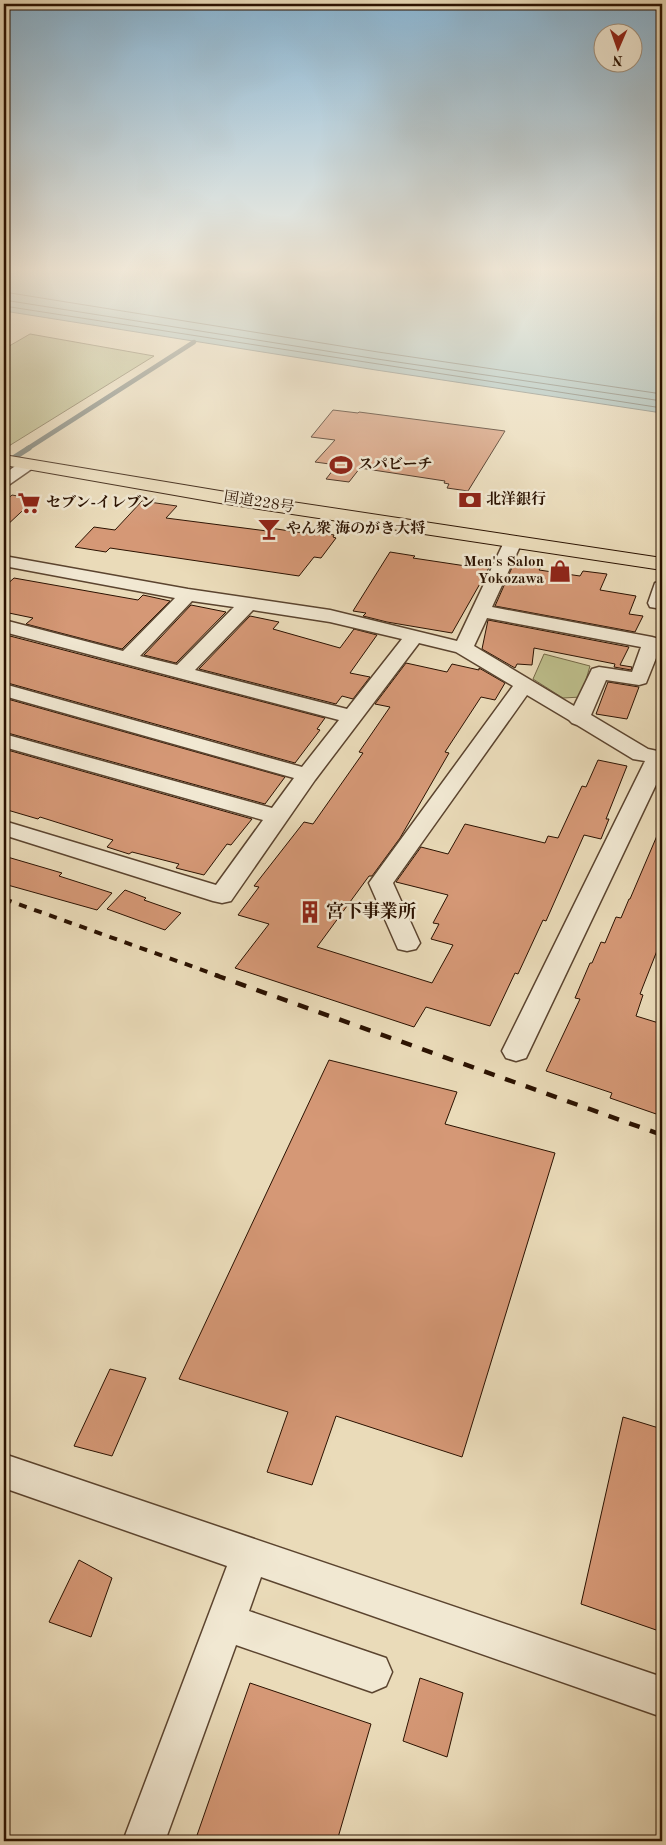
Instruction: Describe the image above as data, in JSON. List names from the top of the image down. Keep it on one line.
{"streets":{"highway":["国道228号"]},"places":{"sports":["スパビーチ"],"bank":["北洋銀行"],"supermarket":["セブン-イレブン"],"bar":["やん衆 海のがき大将"],"shop":["Men's Salon Yokozawa"],"building":["宮下事業所"]},"north":"bottom"}
